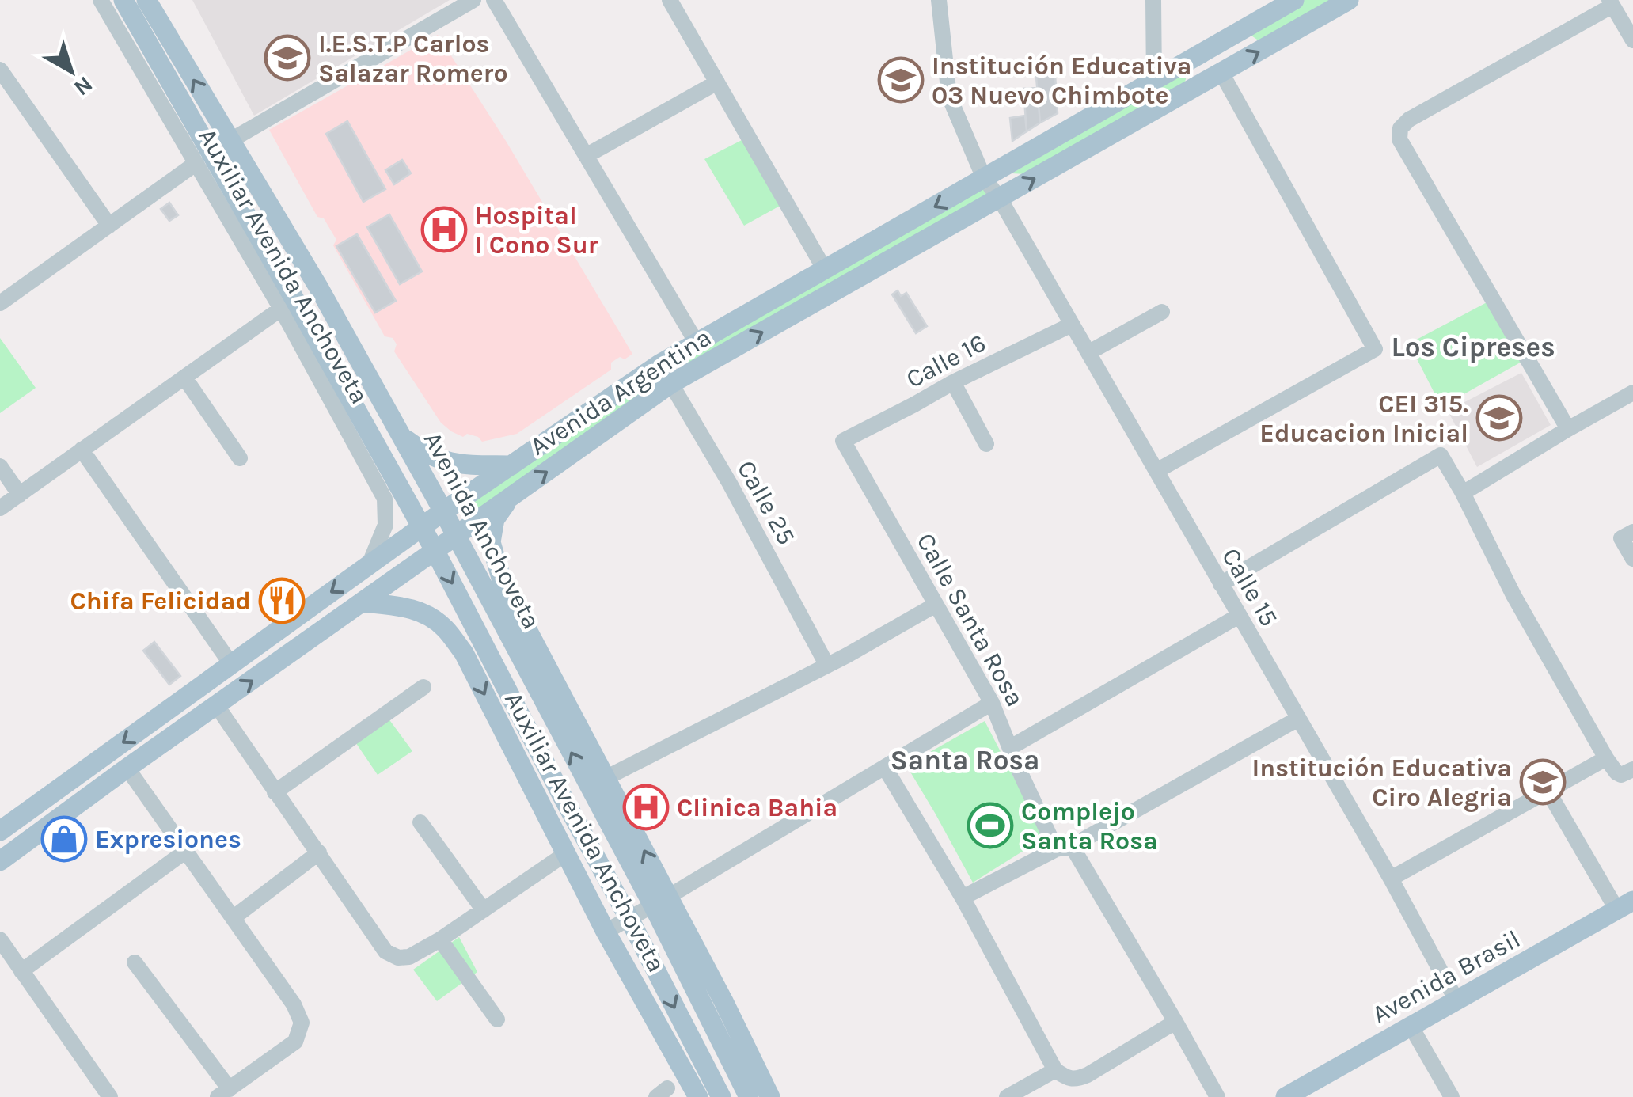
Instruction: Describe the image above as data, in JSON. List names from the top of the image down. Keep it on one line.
{"streets":{"main road":["Auxiliar Avenida Anchoveta","Avenida Argentina","Avenida Anchoveta","Avenida Brasil"],"street":["Calle 16","Calle 25","Calle 15","Calle Santa Rosa"]},"crossings":[["Auxiliar Avenida Anchoveta","Avenida Argentina"],["Auxiliar Avenida Anchoveta","Avenida Anchoveta"],["Calle 16","Calle 15"],["Calle 16","Calle Santa Rosa"],["Avenida Argentina","Calle 25"],["Avenida Argentina","Avenida Anchoveta"],["Avenida Argentina","Calle 15"],["Calle 15","Avenida Brasil"]],"districts":["Los Cipreses","Santa Rosa"],"places":{"school or university":["I.E.S.T.P Carlos Salazar Romero","Institución Educativa 03 Nuevo Chimbote","CEI 315. Educacion Inicial","Institución Educativa Ciro Alegria"],"hospital":["Hospital I Cono Sur","Clinica Bahia"],"restaurant":["Chifa Felicidad"],"sports":["Complejo Santa Rosa"],"shop":["Expresiones"]},"north":"bottom right"}
